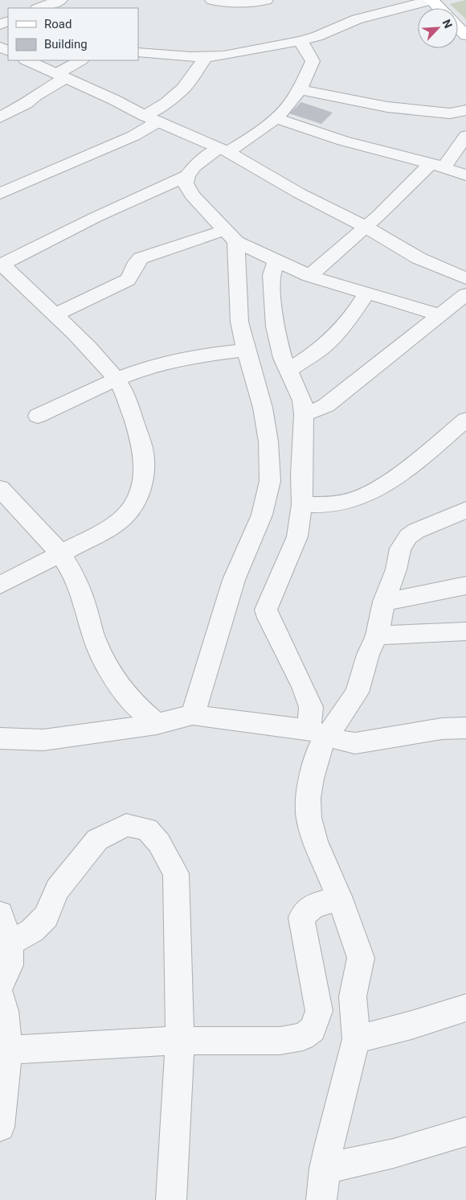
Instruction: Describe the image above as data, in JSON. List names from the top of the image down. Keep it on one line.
{"legend":["Road","Building"],"north":"top right"}
